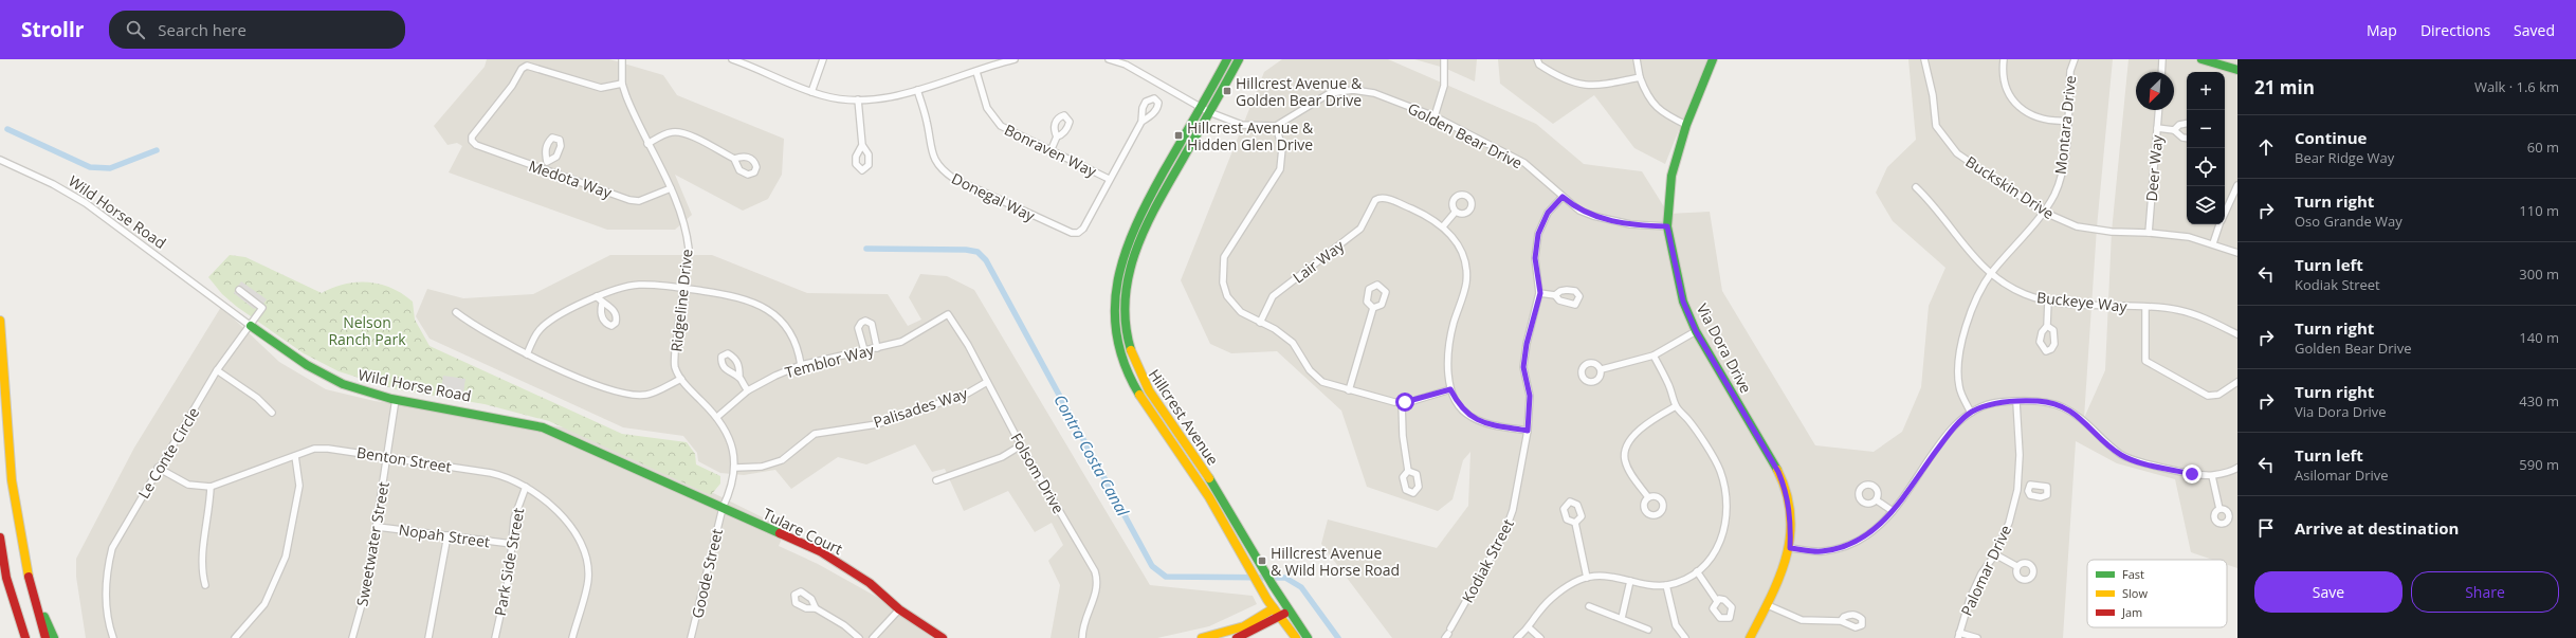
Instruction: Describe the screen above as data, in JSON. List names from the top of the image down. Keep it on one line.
{"streets":{"main road":["Wild Horse Road","Via Dora Drive","Hillcrest Avenue","Tulare Court"],"street":["Montara Drive","Golden Bear Drive","Bonraven Way","Deer Way","Medota Way","Buckskin Drive","Donegal Way","Lair Way","Ridgeline Drive","Buckeye Way","Temblor Way","Palisades Way","Le Conte Circle","Benton Street","Folsom Drive","Nopah Street","Sweetwater Street","Kodiak Street","Park Side Street","Palomar Drive","Goode Street"]},"crossings":[["Montara Drive","Buckskin Drive"],["Montara Drive","Buckeye Way"],["Golden Bear Drive","Via Dora Drive"],["Golden Bear Drive","Kodiak Street"],["Bonraven Way","Donegal Way"],["Deer Way","Buckskin Drive"],["Medota Way","Ridgeline Drive"],["Wild Horse Road","Ridgeline Drive"],["Wild Horse Road","Le Conte Circle"],["Wild Horse Road","Tulare Court"],["Wild Horse Road","Sweetwater Street"],["Wild Horse Road","Goode Street"],["Ridgeline Drive","Temblor Way"],["Ridgeline Drive","Palisades Way"],["Ridgeline Drive","Tulare Court"],["Ridgeline Drive","Goode Street"],["Temblor Way","Folsom Drive"],["Palisades Way","Folsom Drive"],["Le Conte Circle","Benton Street"],["Benton Street","Sweetwater Street"],["Benton Street","Park Side Street"],["Tulare Court","Goode Street"],["Nopah Street","Sweetwater Street"],["Nopah Street","Park Side Street"]],"water":["Contra Costa Canal"],"parks":["Nelson Ranch Park"],"places":{"transit":["Hillcrest Avenue & Golden Bear Drive","Hillcrest Avenue & Hidden Glen Drive","Hillcrest Avenue & Wild Horse Road"]},"legend":["Fast","Slow","Jam"],"north":"bottom left","page":{"header":"Strollr","search":"Search here","nav":["Map","Directions","Saved"],"heading":["21 min","Walk · 1.6 km"],"map_buttons":["+","−"],"list":[["Continue","Bear Ridge Way","60 m"],["Turn right","Oso Grande Way","110 m"],["Turn left","Kodiak Street","300 m"],["Turn right","Golden Bear Drive","140 m"],["Turn right","Via Dora Drive","430 m"],["Turn left","Asilomar Drive","590 m"],"Arrive at destination"],"buttons":["Save","Share"]}}
